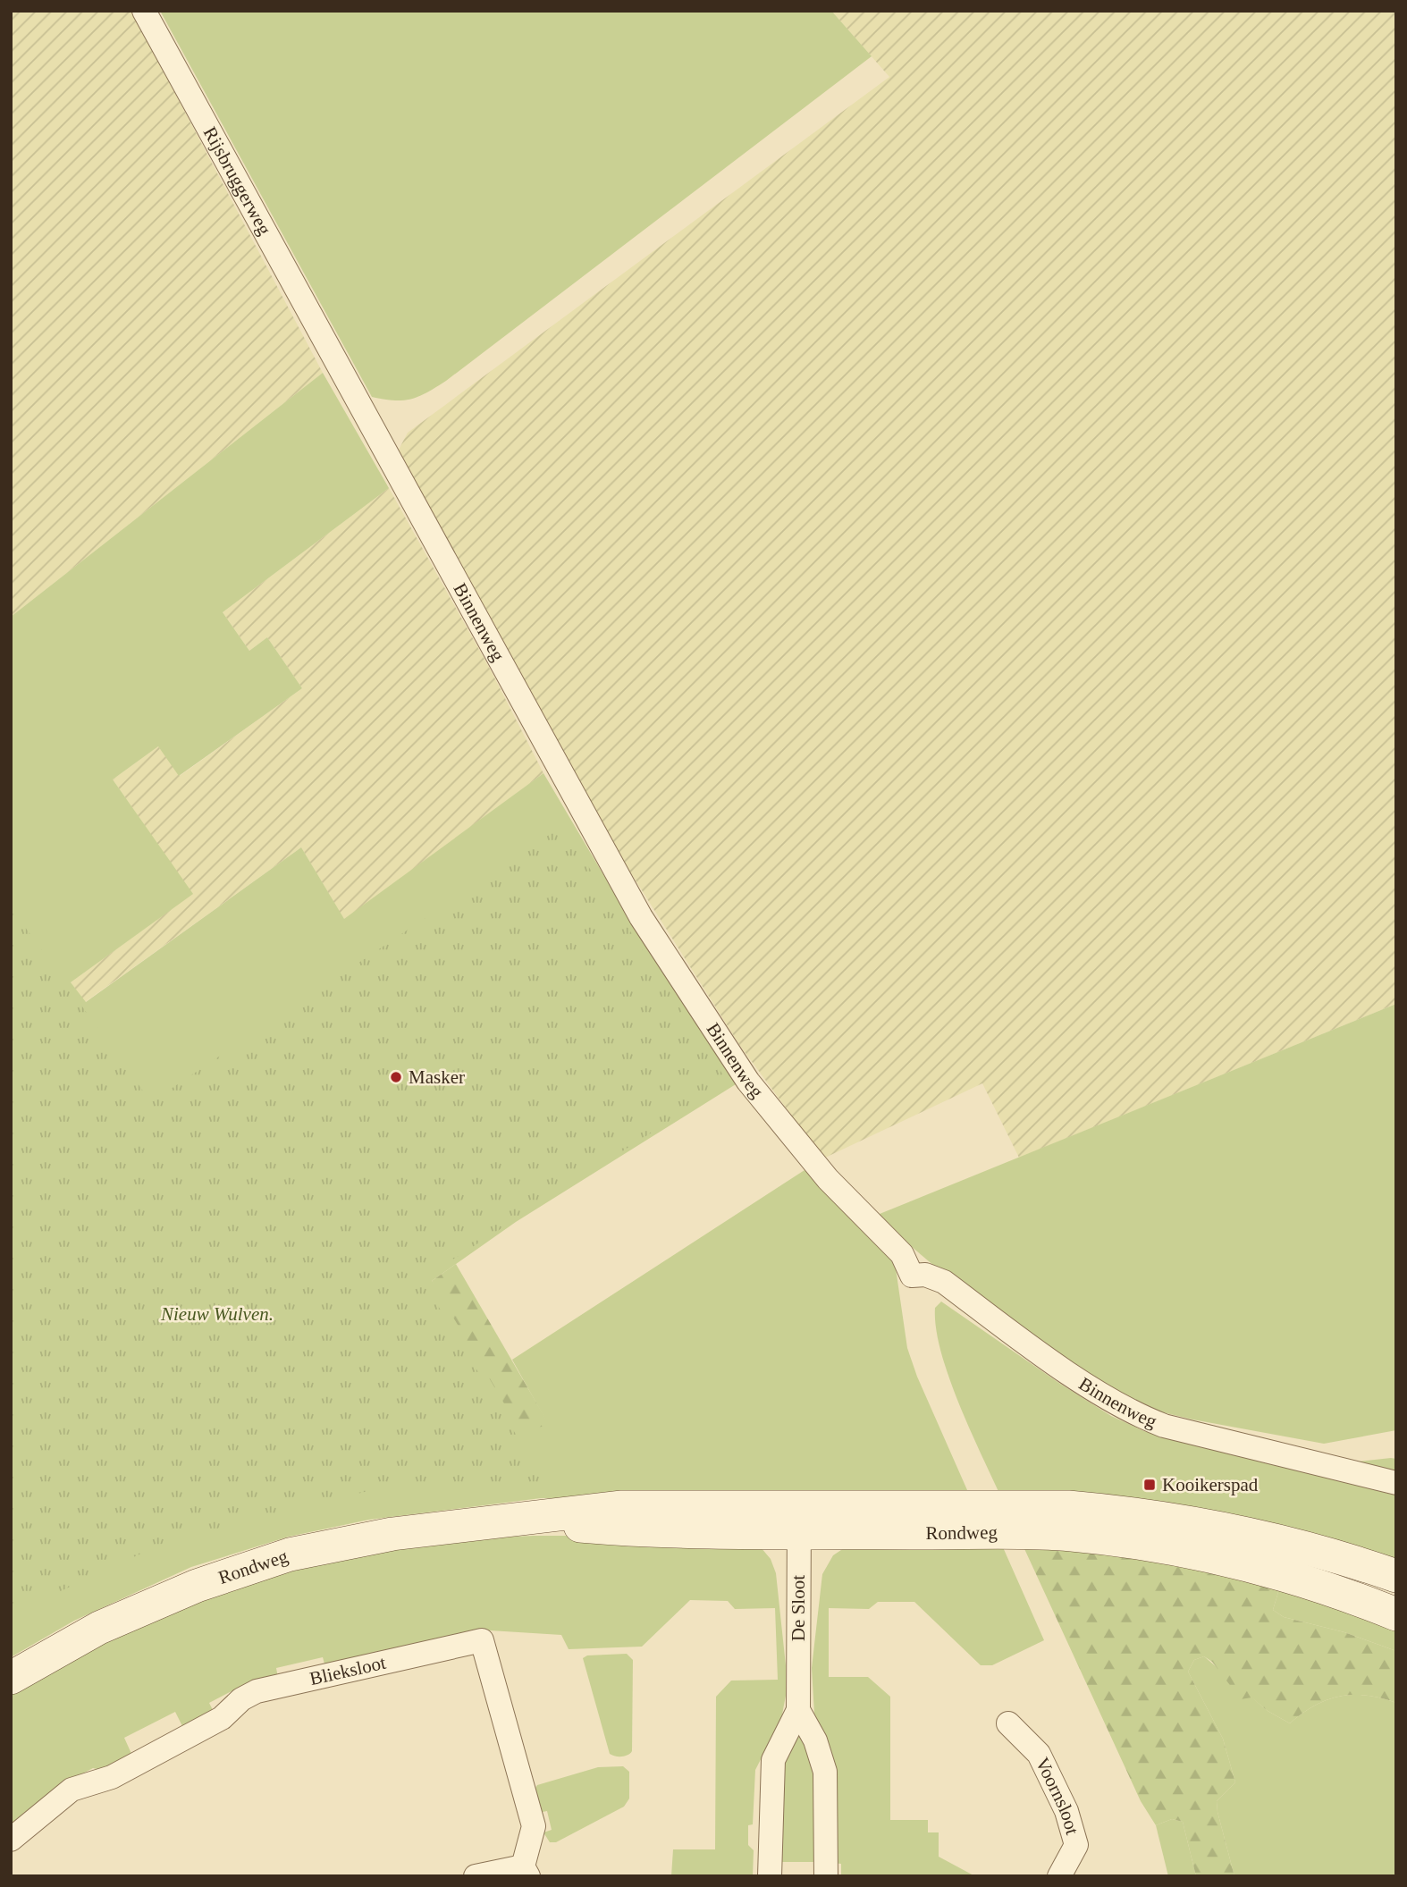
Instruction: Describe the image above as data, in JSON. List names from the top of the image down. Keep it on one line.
{"streets":{"main road":["Rondweg"],"street":["Rijsbruggerweg","Binnenweg","De Sloot","Blieksloot","Voornsloot"]},"crossings":[["Rijsbruggerweg","Binnenweg"],["Rondweg","De Sloot"]],"parks":["Nieuw Wulven."],"places":{"other":["Masker"],"transit":["Kooikerspad"]}}
